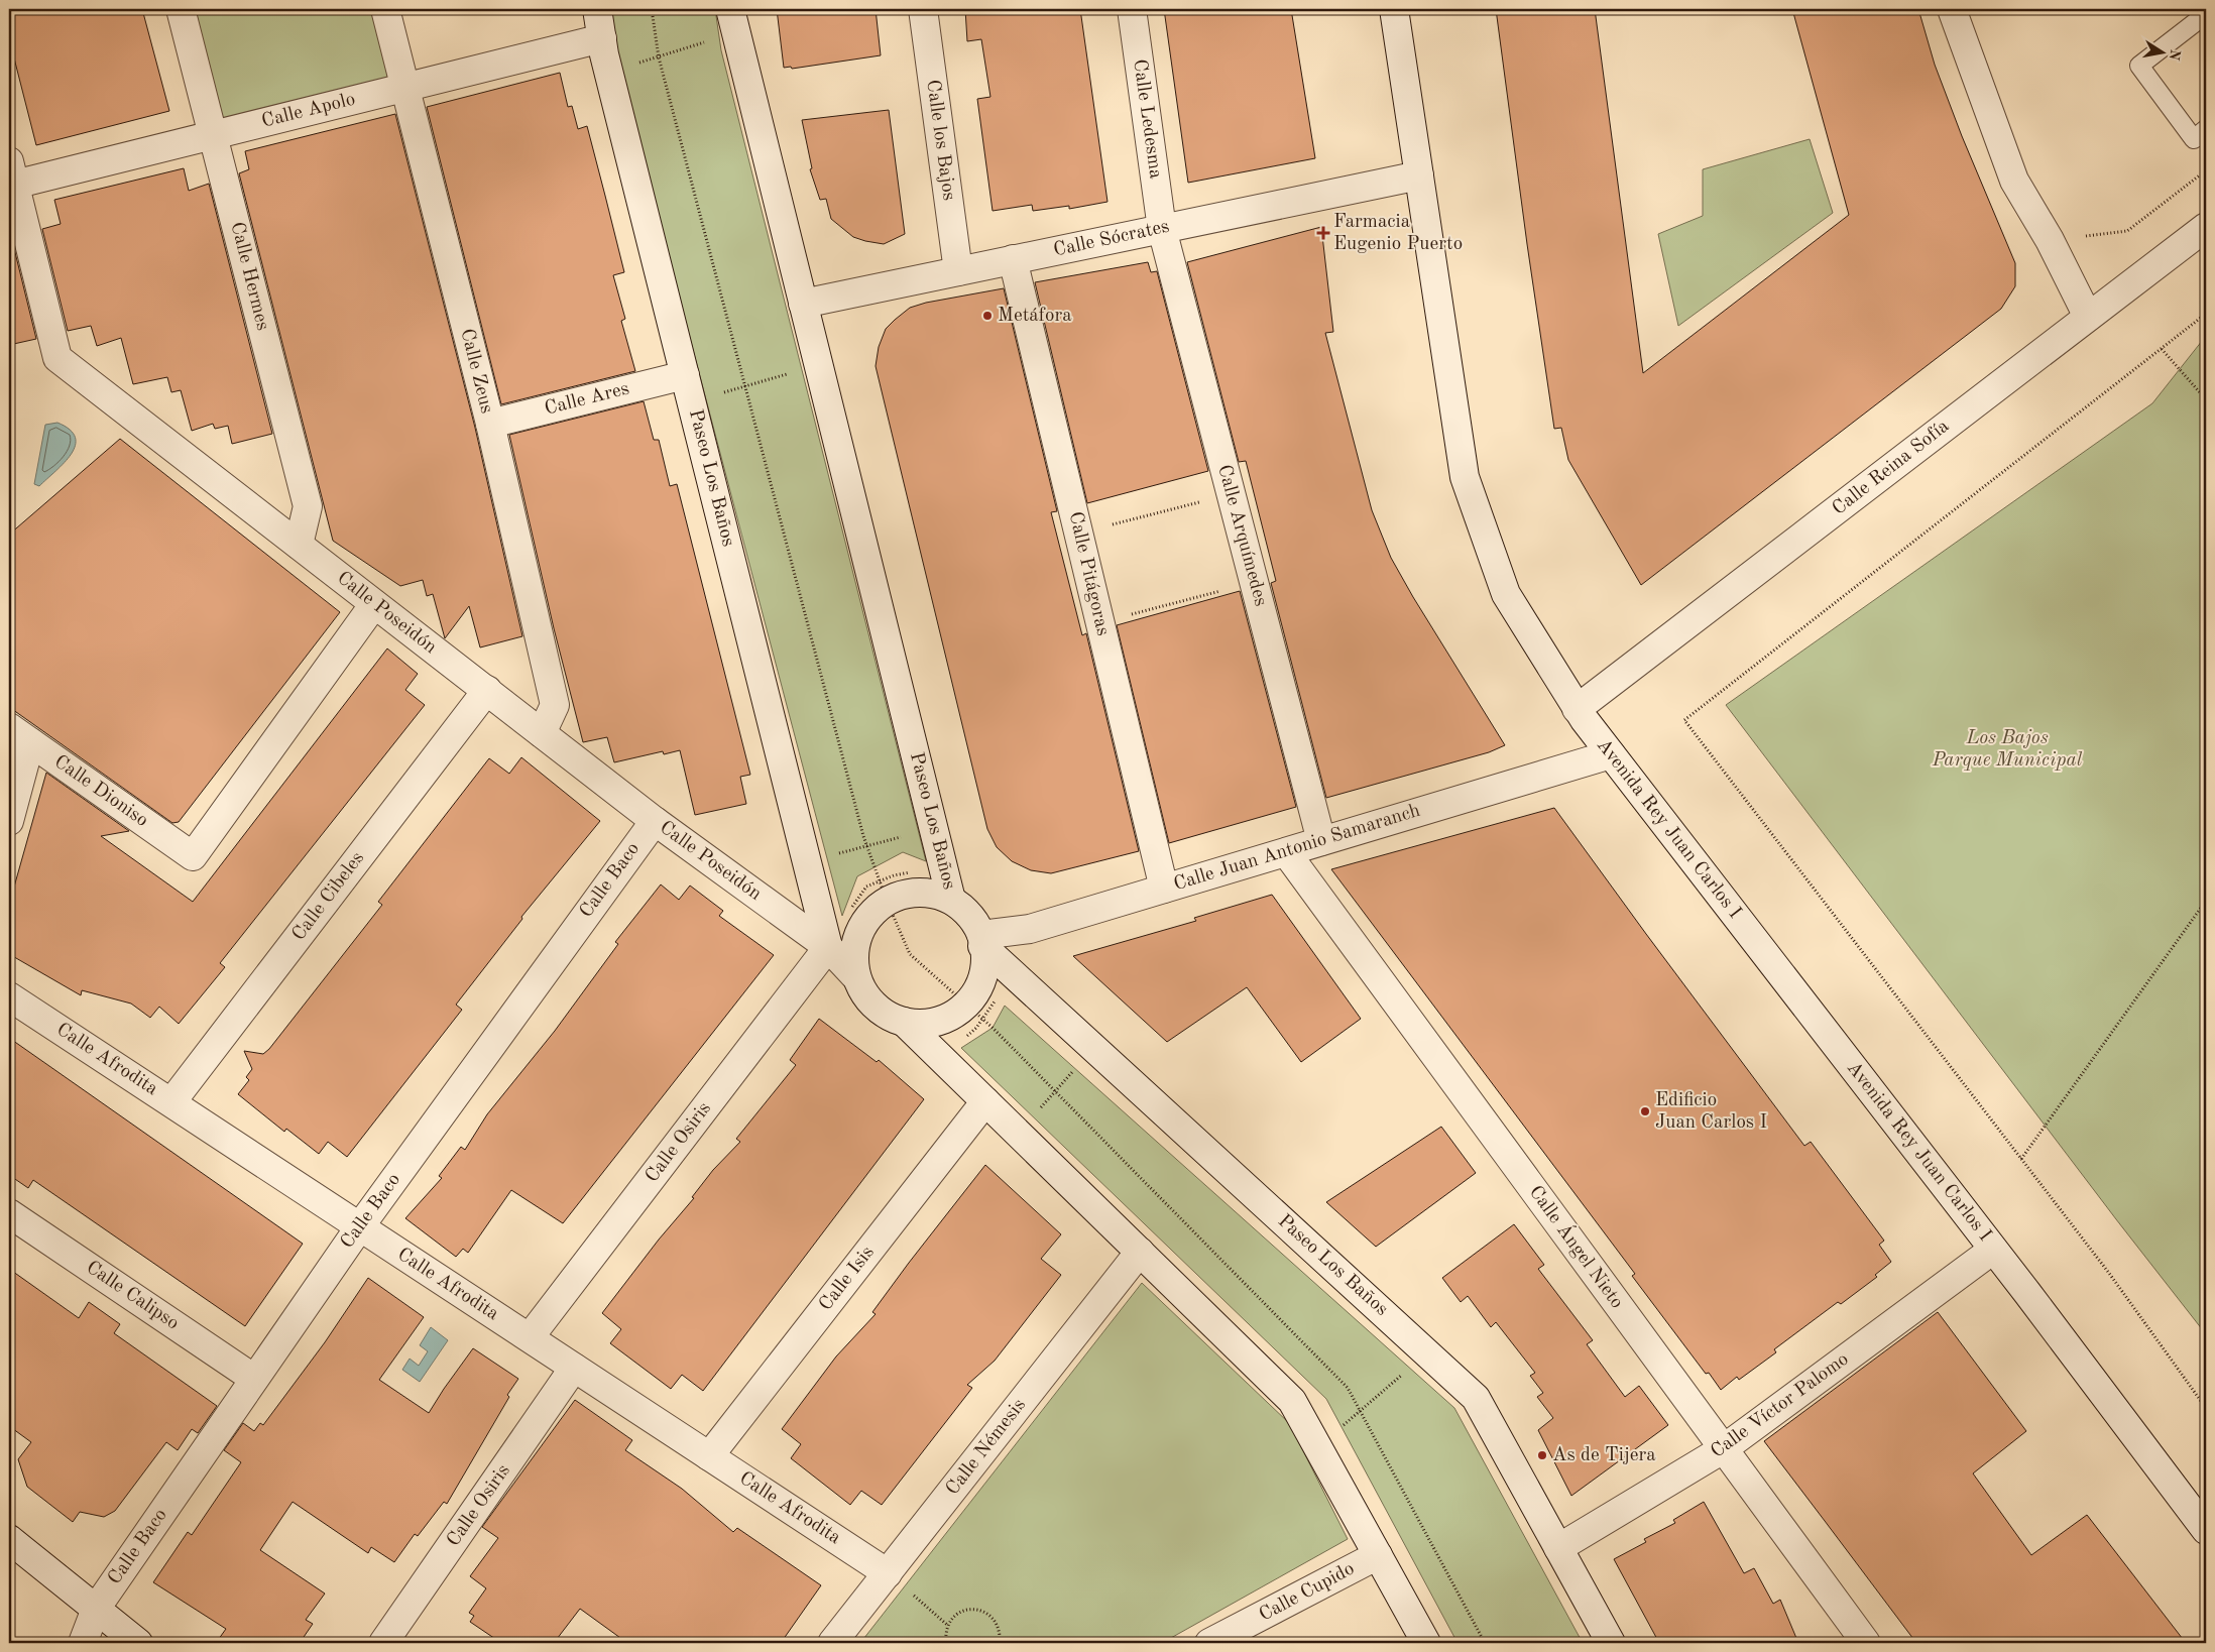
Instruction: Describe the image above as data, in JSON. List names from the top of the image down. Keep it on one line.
{"streets":{"street":["Calle Apolo","Calle Ledesma","Calle los Bajos","Calle Sócrates","Calle Hermes","Calle Zeus","Calle Ares","Calle Reina Sofía","Paseo Los Baños","Calle Arquímedes","Calle Pitágoras","Calle Poseidón","Calle Dioniso","Avenida Rey Juan Carlos I","Calle Juan Antonio Samaranch","Calle Baco","Calle Cibeles","Calle Afrodita","Calle Osiris","Calle Ángel Nieto","Calle Isis","Calle Calipso","Calle Víctor Palomo","Calle Némesis","Calle Cupido"]},"crossings":[["Calle Apolo","Calle Hermes"],["Calle Apolo","Calle Zeus"],["Calle Apolo","Paseo Los Baños"],["Calle Apolo","Calle Poseidón"],["Calle Ledesma","Calle Sócrates"],["Calle Ledesma","Calle Arquímedes"],["Calle los Bajos","Calle Sócrates"],["Calle Sócrates","Paseo Los Baños"],["Calle Sócrates","Calle Arquímedes"],["Calle Sócrates","Calle Pitágoras"],["Calle Sócrates","Avenida Rey Juan Carlos I"],["Calle Hermes","Calle Poseidón"],["Calle Zeus","Calle Ares"],["Calle Zeus","Calle Poseidón"],["Calle Ares","Paseo Los Baños"],["Calle Reina Sofía","Avenida Rey Juan Carlos I"],["Paseo Los Baños","Calle Poseidón"],["Paseo Los Baños","Calle Juan Antonio Samaranch"],["Paseo Los Baños","Calle Osiris"],["Paseo Los Baños","Calle Víctor Palomo"],["Calle Arquímedes","Calle Juan Antonio Samaranch"],["Calle Pitágoras","Calle Juan Antonio Samaranch"],["Calle Poseidón","Calle Dioniso"],["Calle Poseidón","Calle Baco"],["Calle Poseidón","Calle Cibeles"],["Calle Poseidón","Calle Osiris"],["Avenida Rey Juan Carlos I","Calle Juan Antonio Samaranch"],["Avenida Rey Juan Carlos I","Calle Víctor Palomo"],["Calle Juan Antonio Samaranch","Calle Ángel Nieto"],["Calle Baco","Calle Afrodita"],["Calle Baco","Calle Calipso"],["Calle Cibeles","Calle Afrodita"],["Calle Afrodita","Calle Osiris"],["Calle Afrodita","Calle Isis"],["Calle Afrodita","Calle Némesis"],["Calle Ángel Nieto","Calle Víctor Palomo"]],"parks":["Los Bajos Parque Municipal"],"places":{"health":["Farmacia Eugenio Puerto"],"other":["Metáfora","Edificio Juan Carlos I","As de Tijera"]},"north":"right"}
